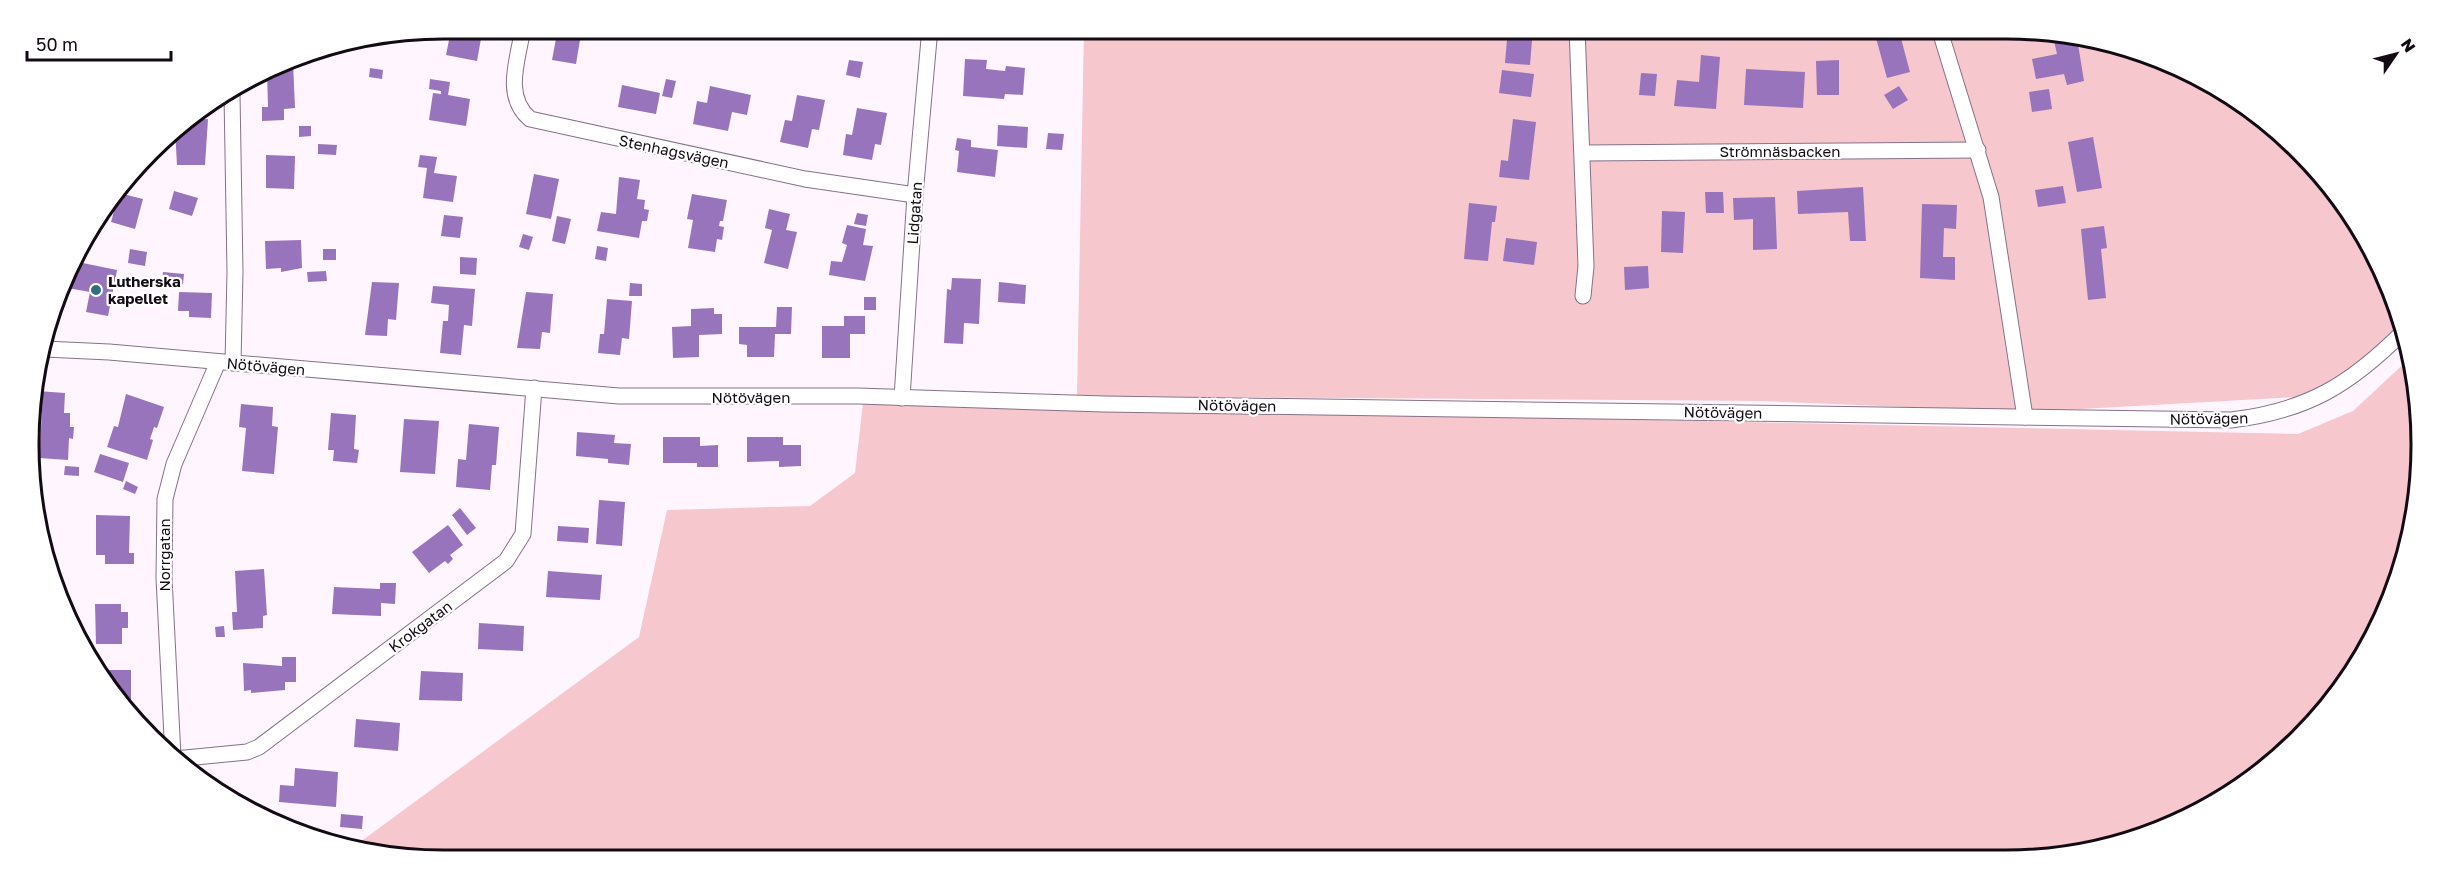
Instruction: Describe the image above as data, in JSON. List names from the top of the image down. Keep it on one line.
{"streets":{"street":["Stenhagsvägen","Strömnäsbacken","Lidgatan","Nötövägen","Norrgatan","Krokgatan"]},"crossings":[["Stenhagsvägen","Lidgatan"],["Lidgatan","Nötövägen"],["Nötövägen","Norrgatan"],["Nötövägen","Krokgatan"]],"places":["Lutherska kapellet"],"scale_bar":"50 m","north":"top right"}
